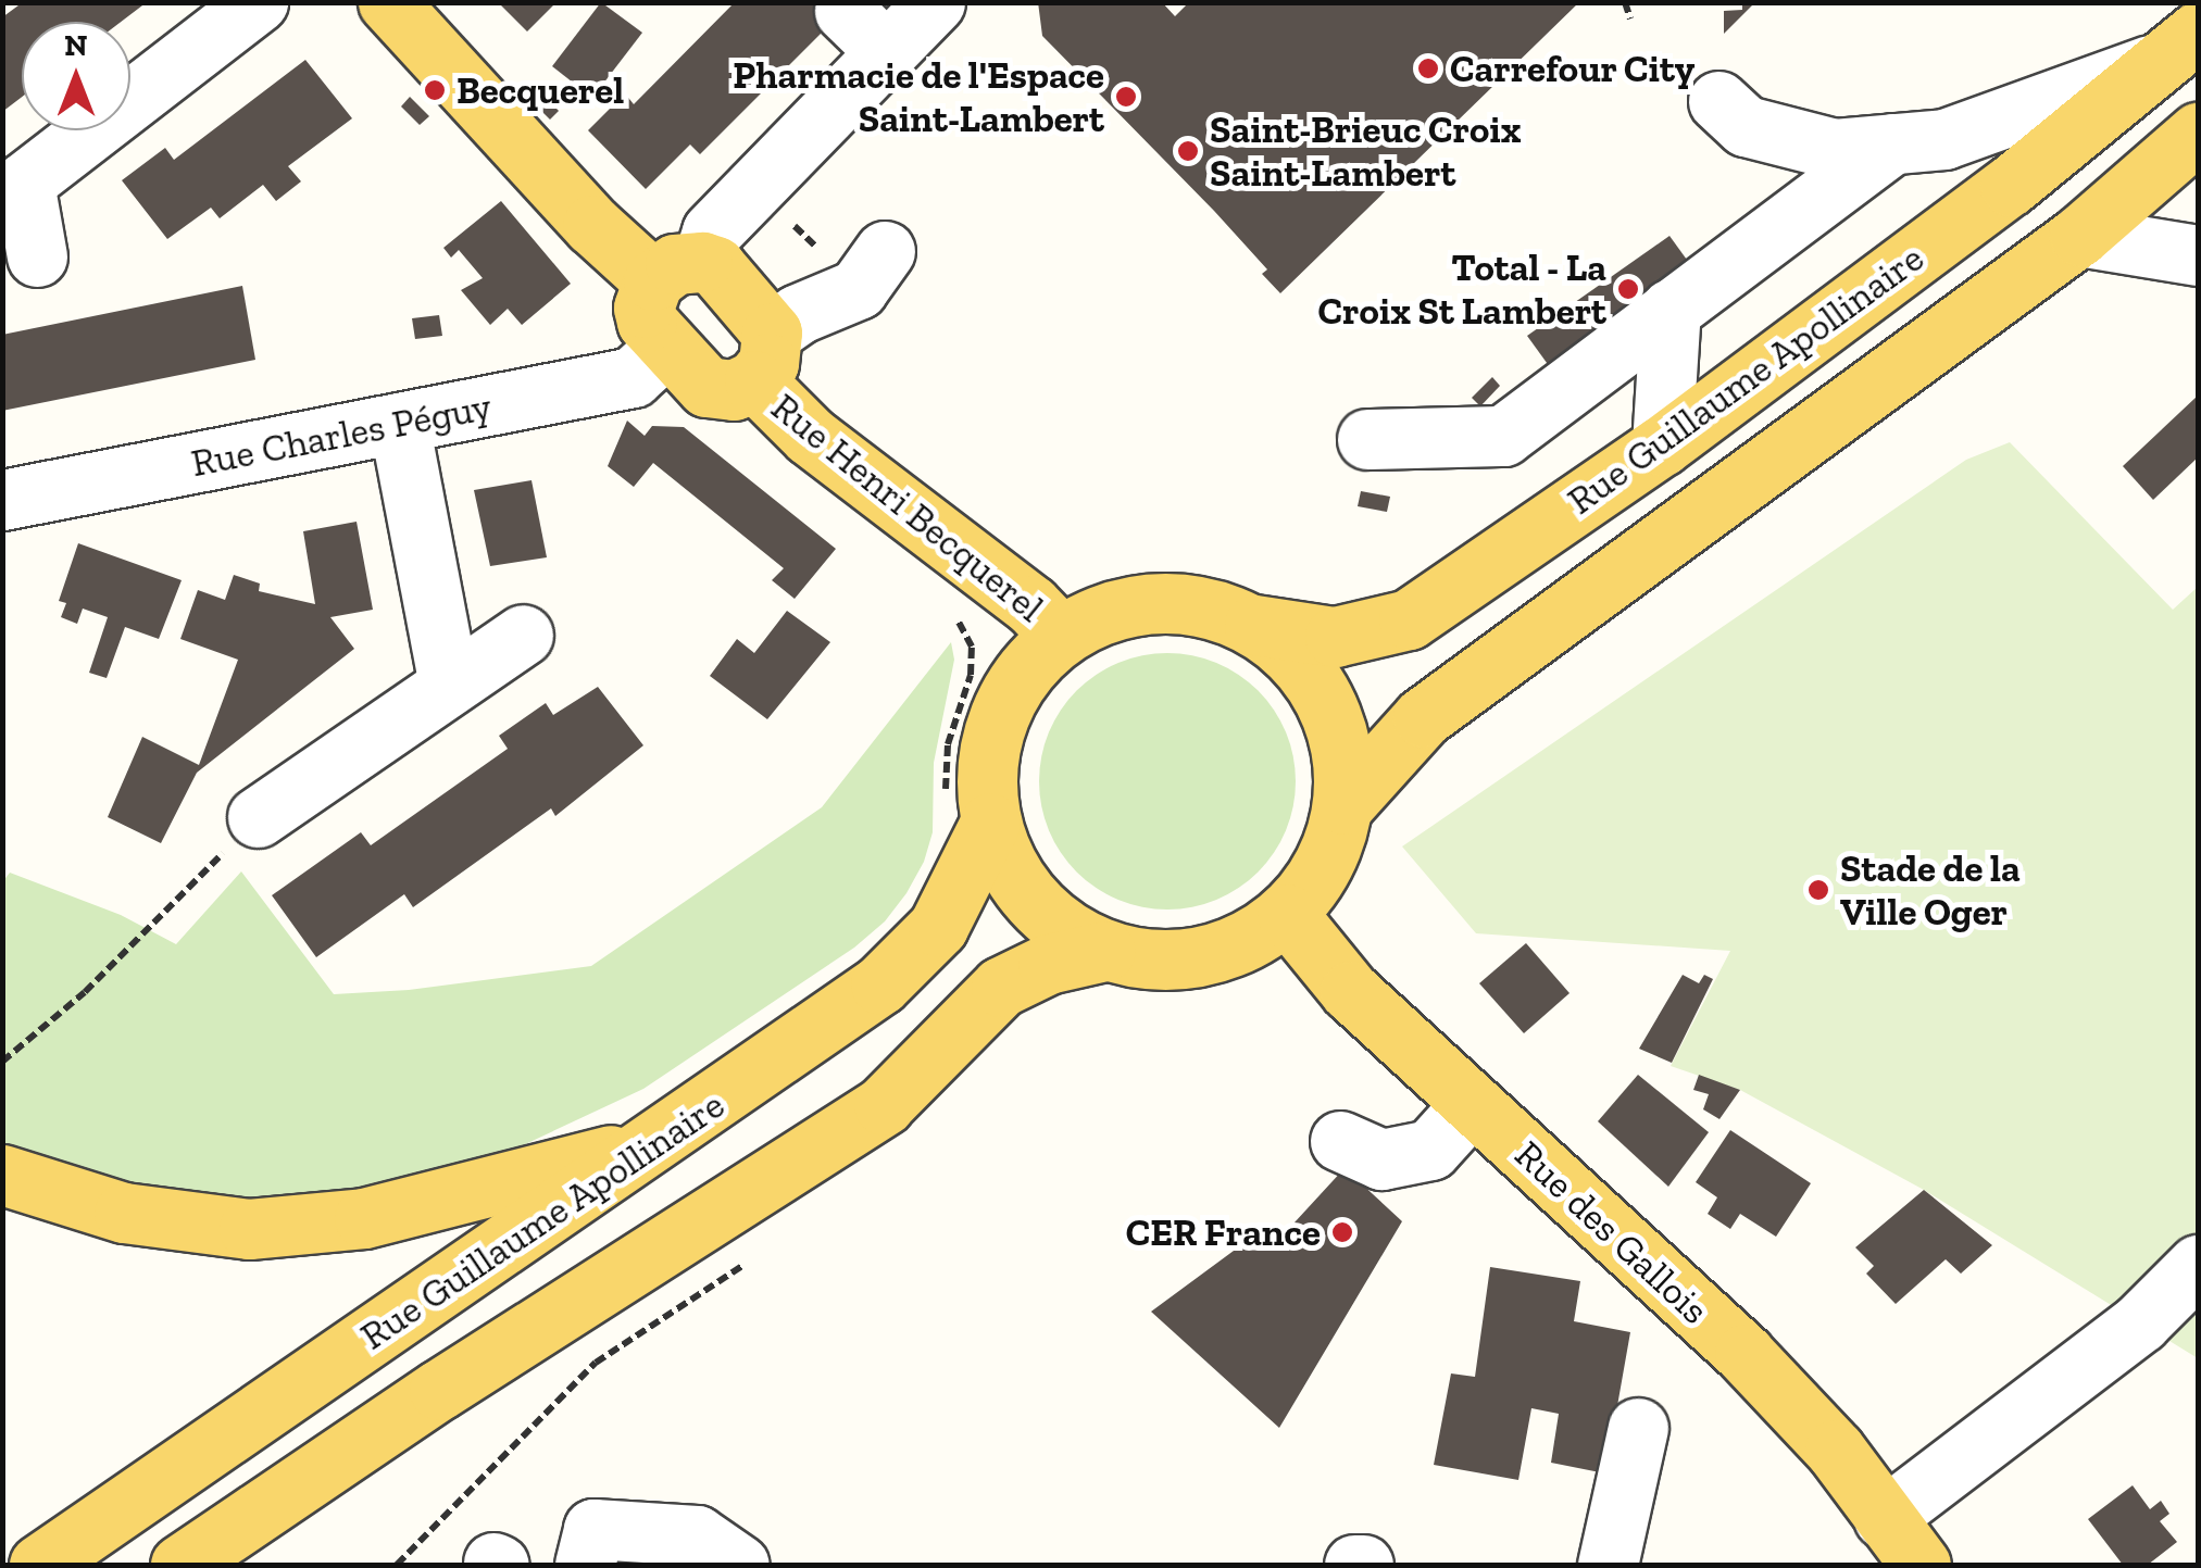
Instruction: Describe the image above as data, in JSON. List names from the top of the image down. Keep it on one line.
{"streets":{"main road":["Rue Guillaume Apollinaire","Rue Henri Becquerel","Rue des Gallois"],"street":["Rue Charles Péguy"]},"crossings":[["Rue Guillaume Apollinaire","Rue Henri Becquerel"],["Rue Guillaume Apollinaire","Rue des Gallois"],["Rue Henri Becquerel","Rue des Gallois"]],"places":["Carrefour City","Becquerel","Pharmacie de l'Espace Saint-Lambert","Saint-Brieuc Croix Saint-Lambert","Total - La Croix St Lambert","Stade de la Ville Oger","CER France"],"north":"top"}
